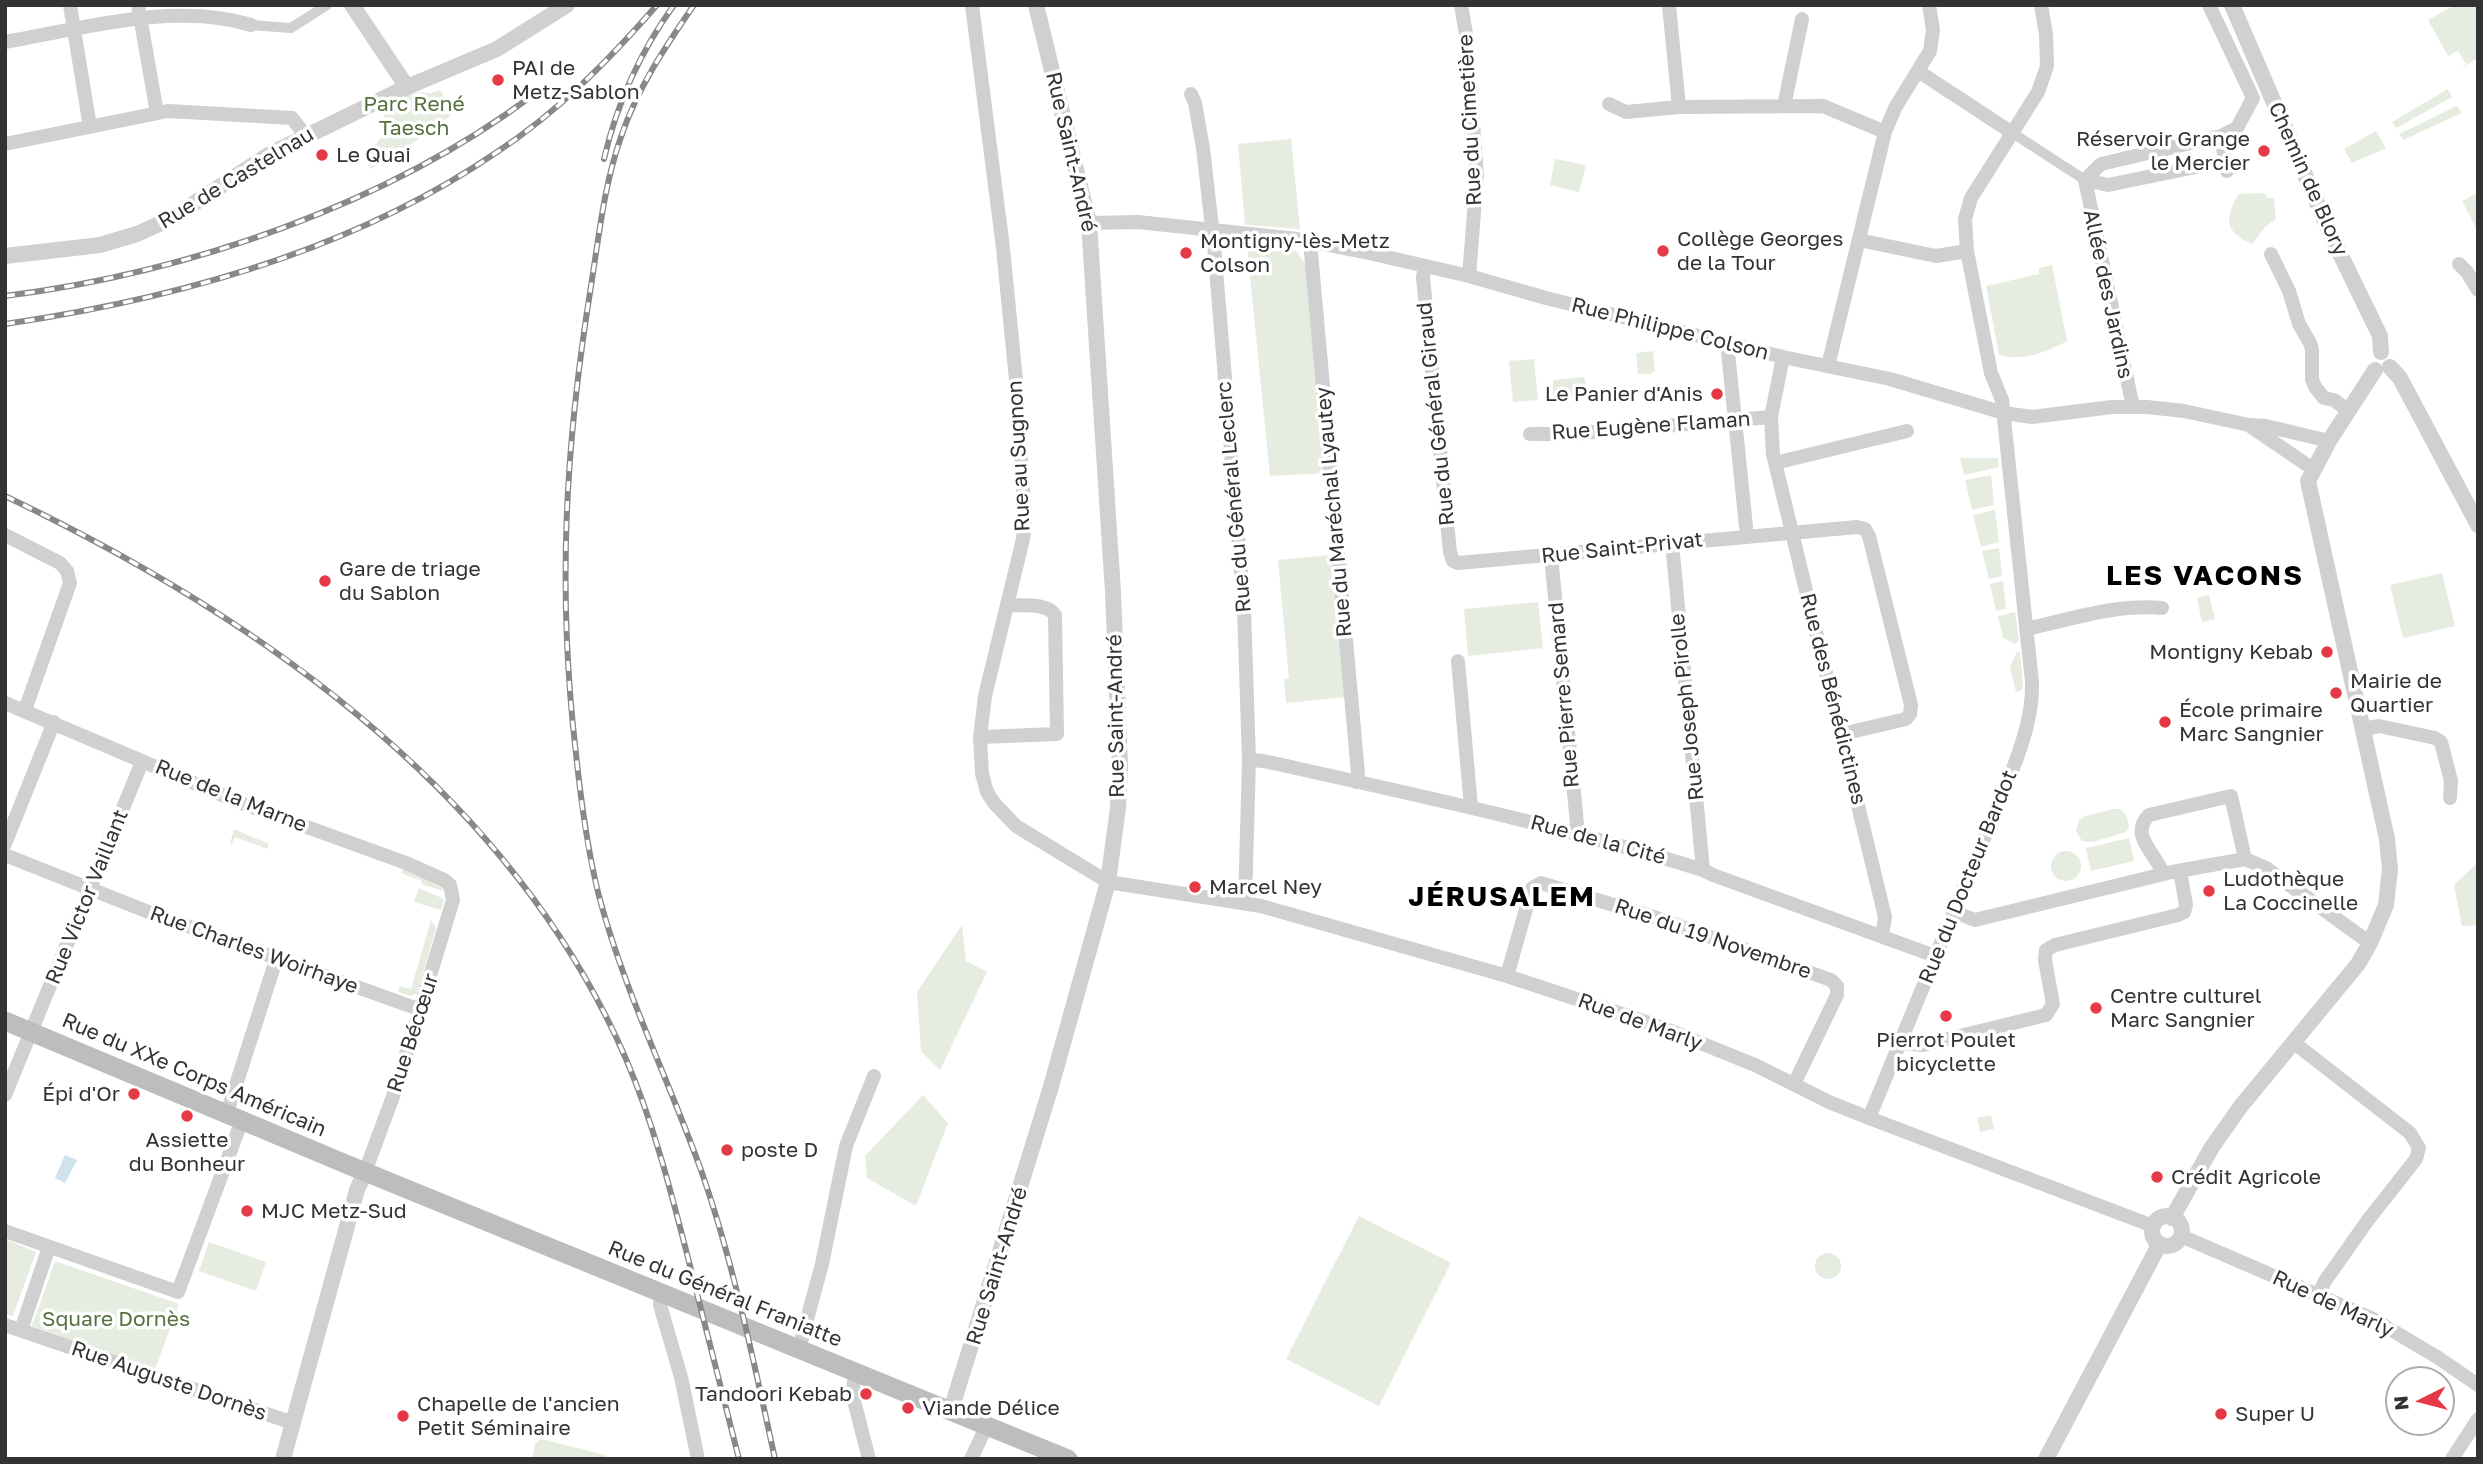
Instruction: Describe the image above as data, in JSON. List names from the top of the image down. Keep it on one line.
{"streets":{"main road":["Rue du XXe Corps Américain","Rue du Général Franiatte"],"street":["Rue du Cimetière","Rue Saint-André","Rue de Castelnau","Chemin de Blory","Allée des Jardins","Rue Philippe Colson","Rue du Général Giraud","Rue Eugène Flaman","Rue au Sugnon","Rue du Général Leclerc","Rue du Maréchal Lyautey","Rue Saint-Privat","Rue Pierre Semard","Rue des Bénédictines","Rue Joseph Pirolle","Rue de la Marne","Rue de la Cité","Rue du Docteur Bardot","Rue Victor Vaillant","Rue du 19 Novembre","Rue Charles Woirhaye","Rue de Marly","Rue Bécœur","Rue Auguste Dornès"]},"crossings":[["Rue du Cimetière","Rue Philippe Colson"],["Rue Saint-André","Rue Philippe Colson"],["Rue Saint-André","Rue au Sugnon"],["Rue Saint-André","Rue de Marly"],["Rue Saint-André","Rue du Général Franiatte"],["Allée des Jardins","Rue Philippe Colson"],["Rue Philippe Colson","Rue du Général Giraud"],["Rue Philippe Colson","Rue du Général Leclerc"],["Rue Philippe Colson","Rue du Maréchal Lyautey"],["Rue Philippe Colson","Rue des Bénédictines"],["Rue Philippe Colson","Rue du Docteur Bardot"],["Rue du Général Giraud","Rue Saint-Privat"],["Rue Eugène Flaman","Rue des Bénédictines"],["Rue au Sugnon","Rue de Marly"],["Rue du Général Leclerc","Rue de la Cité"],["Rue du Général Leclerc","Rue de Marly"],["Rue du Maréchal Lyautey","Rue de la Cité"],["Rue Saint-Privat","Rue Pierre Semard"],["Rue Saint-Privat","Rue des Bénédictines"],["Rue Saint-Privat","Rue Joseph Pirolle"],["Rue Pierre Semard","Rue de la Cité"],["Rue des Bénédictines","Rue de la Cité"],["Rue Joseph Pirolle","Rue de la Cité"],["Rue de la Marne","Rue Victor Vaillant"],["Rue de la Marne","Rue Bécœur"],["Rue de la Cité","Rue du Docteur Bardot"],["Rue du Docteur Bardot","Rue de Marly"],["Rue Victor Vaillant","Rue Charles Woirhaye"],["Rue Victor Vaillant","Rue du XXe Corps Américain"],["Rue du 19 Novembre","Rue de Marly"],["Rue Charles Woirhaye","Rue Bécœur"],["Rue Bécœur","Rue du XXe Corps Américain"],["Rue Bécœur","Rue du Général Franiatte"],["Rue du XXe Corps Américain","Rue du Général Franiatte"]],"districts":["LES VACONS","JÉRUSALEM"],"parks":["Parc René Taesch","Square Dornès"],"places":["PAI de Metz-Sablon","Réservoir Grange le Mercier","Le Quai","Collège Georges de la Tour","Montigny-lès-Metz Colson","Le Panier d'Anis","Gare de triage du Sablon","Montigny Kebab","Mairie de Quartier","École primaire Marc Sangnier","Marcel Ney","Ludothèque La Coccinelle","Centre culturel Marc Sangnier","Pierrot Poulet bicyclette","Épi d'Or","Assiette du Bonheur","poste D","Crédit Agricole","MJC Metz-Sud","Tandoori Kebab","Viande Délice","Super U","Chapelle de l'ancien Petit Séminaire"],"north":"left"}
